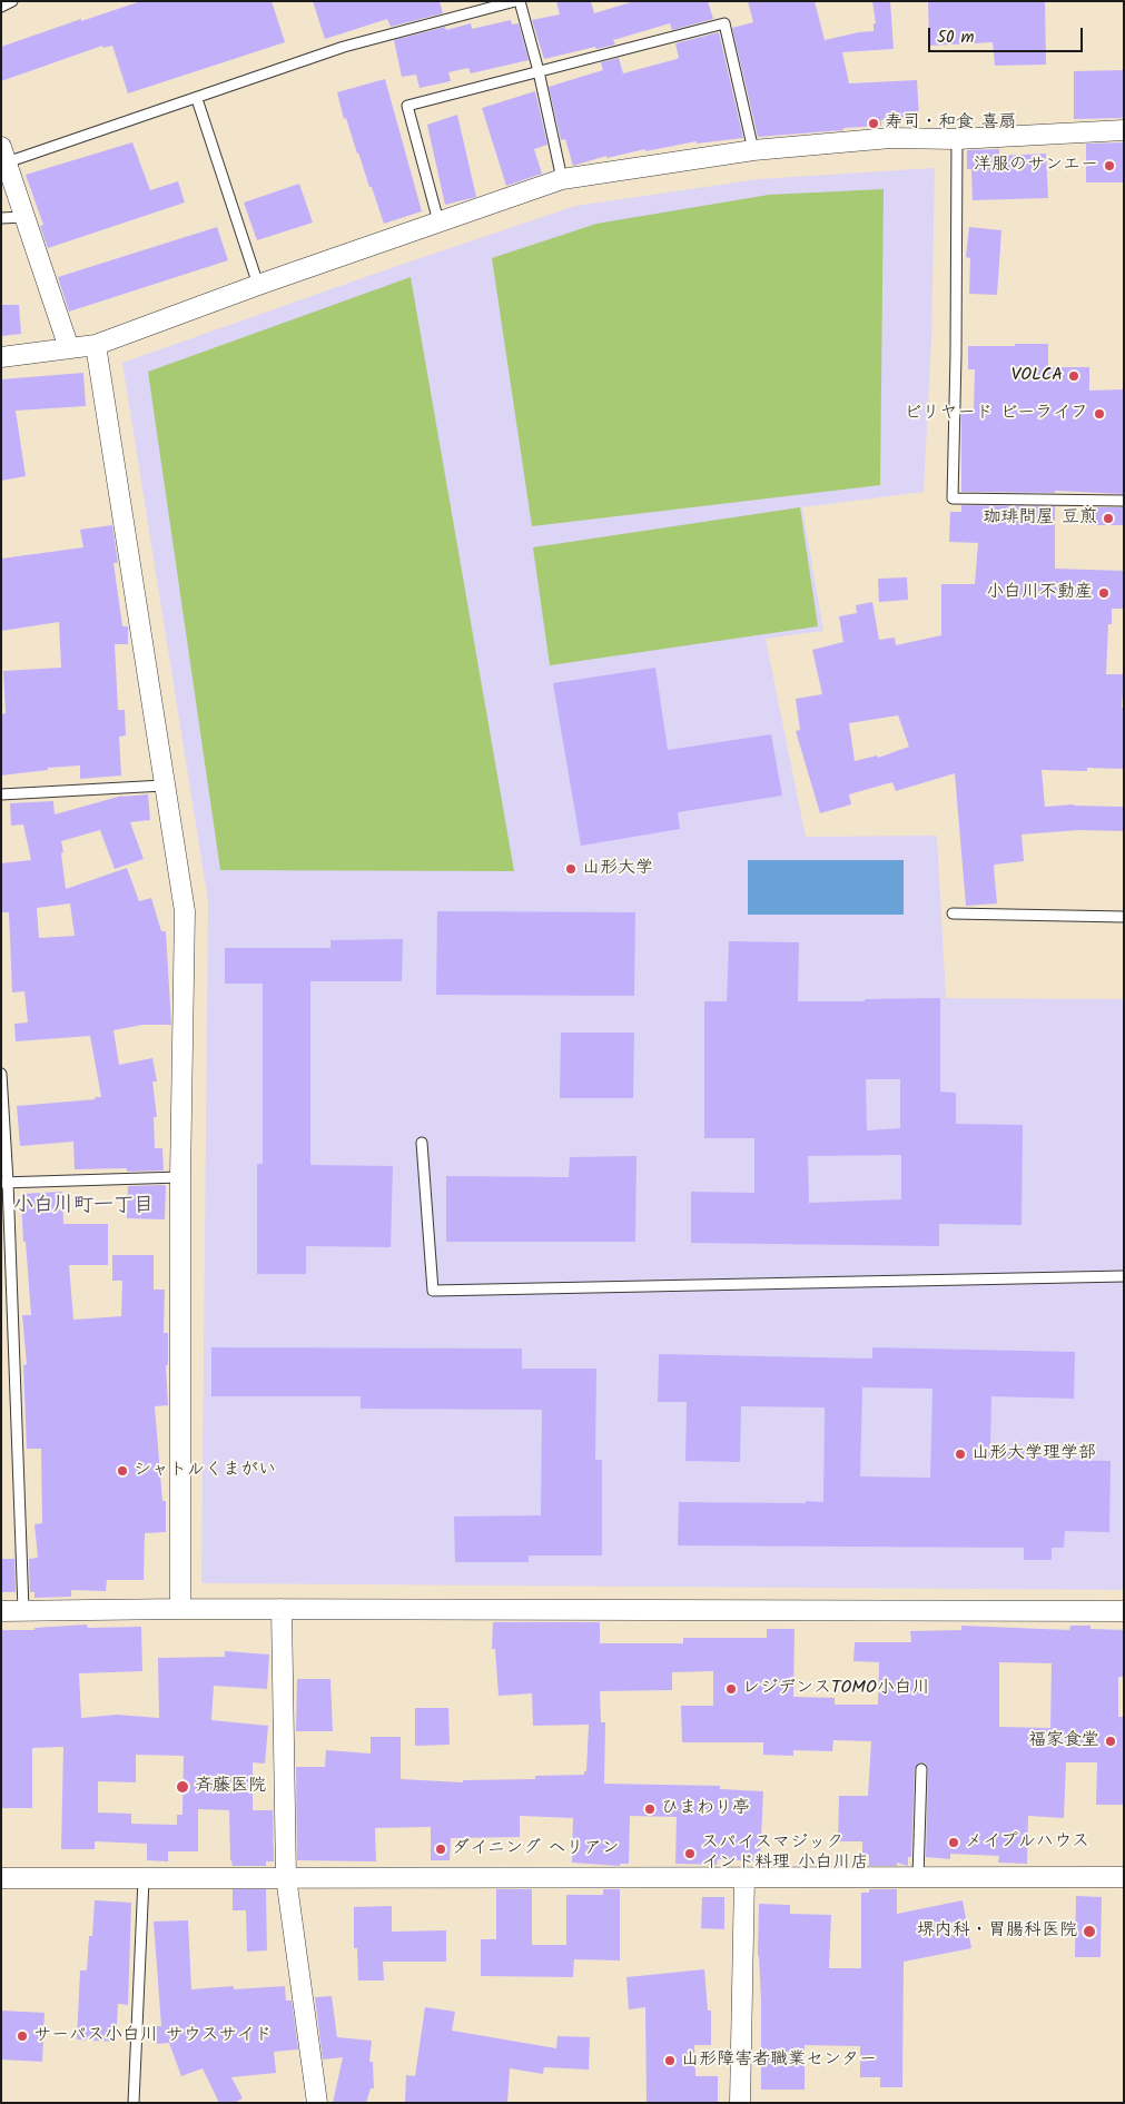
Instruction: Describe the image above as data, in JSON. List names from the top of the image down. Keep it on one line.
{"districts":["小白川町一丁目"],"places":["寿司・和食 喜扇","洋服のサンエー","VOLCA","ビリヤード ビーライフ","珈琲問屋 豆煎","小白川不動産","山形大学","山形大学理学部","シャトルくまがい","レジデンスTOMO小白川","福家食堂","斉藤医院","ひまわり亭","メイプルハウス","ダイニング ヘリアン","スパイスマジック インド料理 小白川店","堺内科・胃腸科医院","サーパス小白川 サウスサイド","山形障害者職業センター"],"scale_bar":"50 m"}
